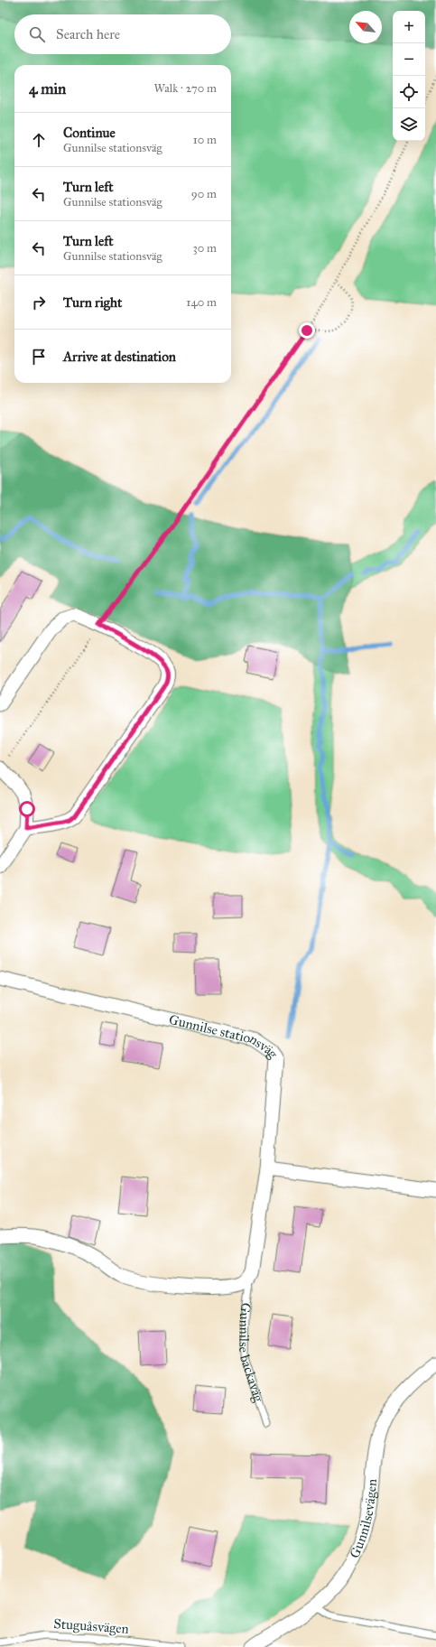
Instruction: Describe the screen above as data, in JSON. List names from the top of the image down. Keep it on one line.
{"streets":{"street":["Gunnilse stationsväg","Gunnilse backaväg","Gunnilsevägen"],"lane":["Stuguåsvägen"]},"crossings":[["Gunnilse stationsväg","Gunnilse backaväg"]],"north":"top left","page":{"map_buttons":["+","−"],"search":"Search here","heading":["4 min","Walk · 270 m"],"list":[["Continue","Gunnilse stationsväg","10 m"],["Turn left","Gunnilse stationsväg","90 m"],["Turn left","Gunnilse stationsväg","30 m"],["Turn right","140 m"],"Arrive at destination"]}}
